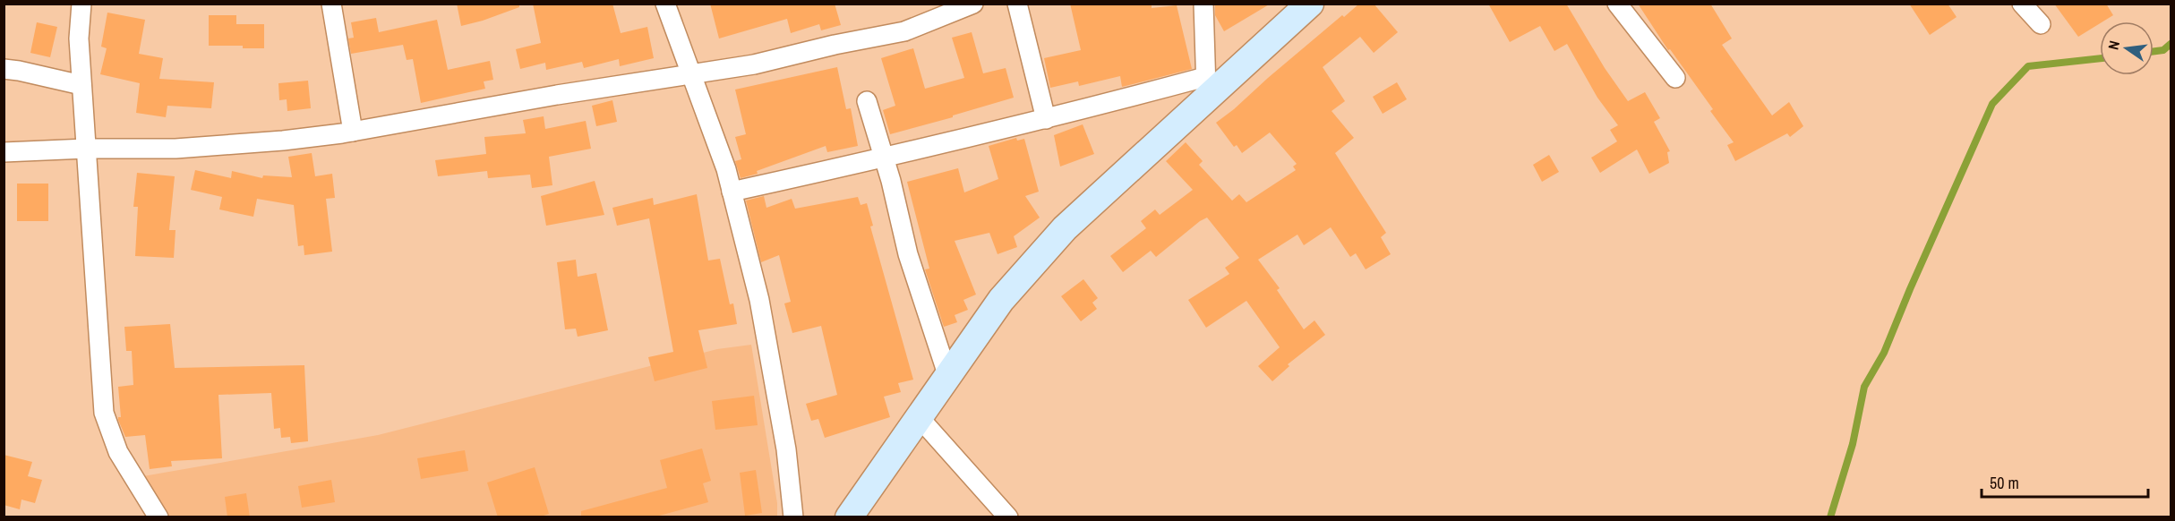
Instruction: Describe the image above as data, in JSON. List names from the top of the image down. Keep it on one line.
{"scale_bar":"50 m","north":"left"}
